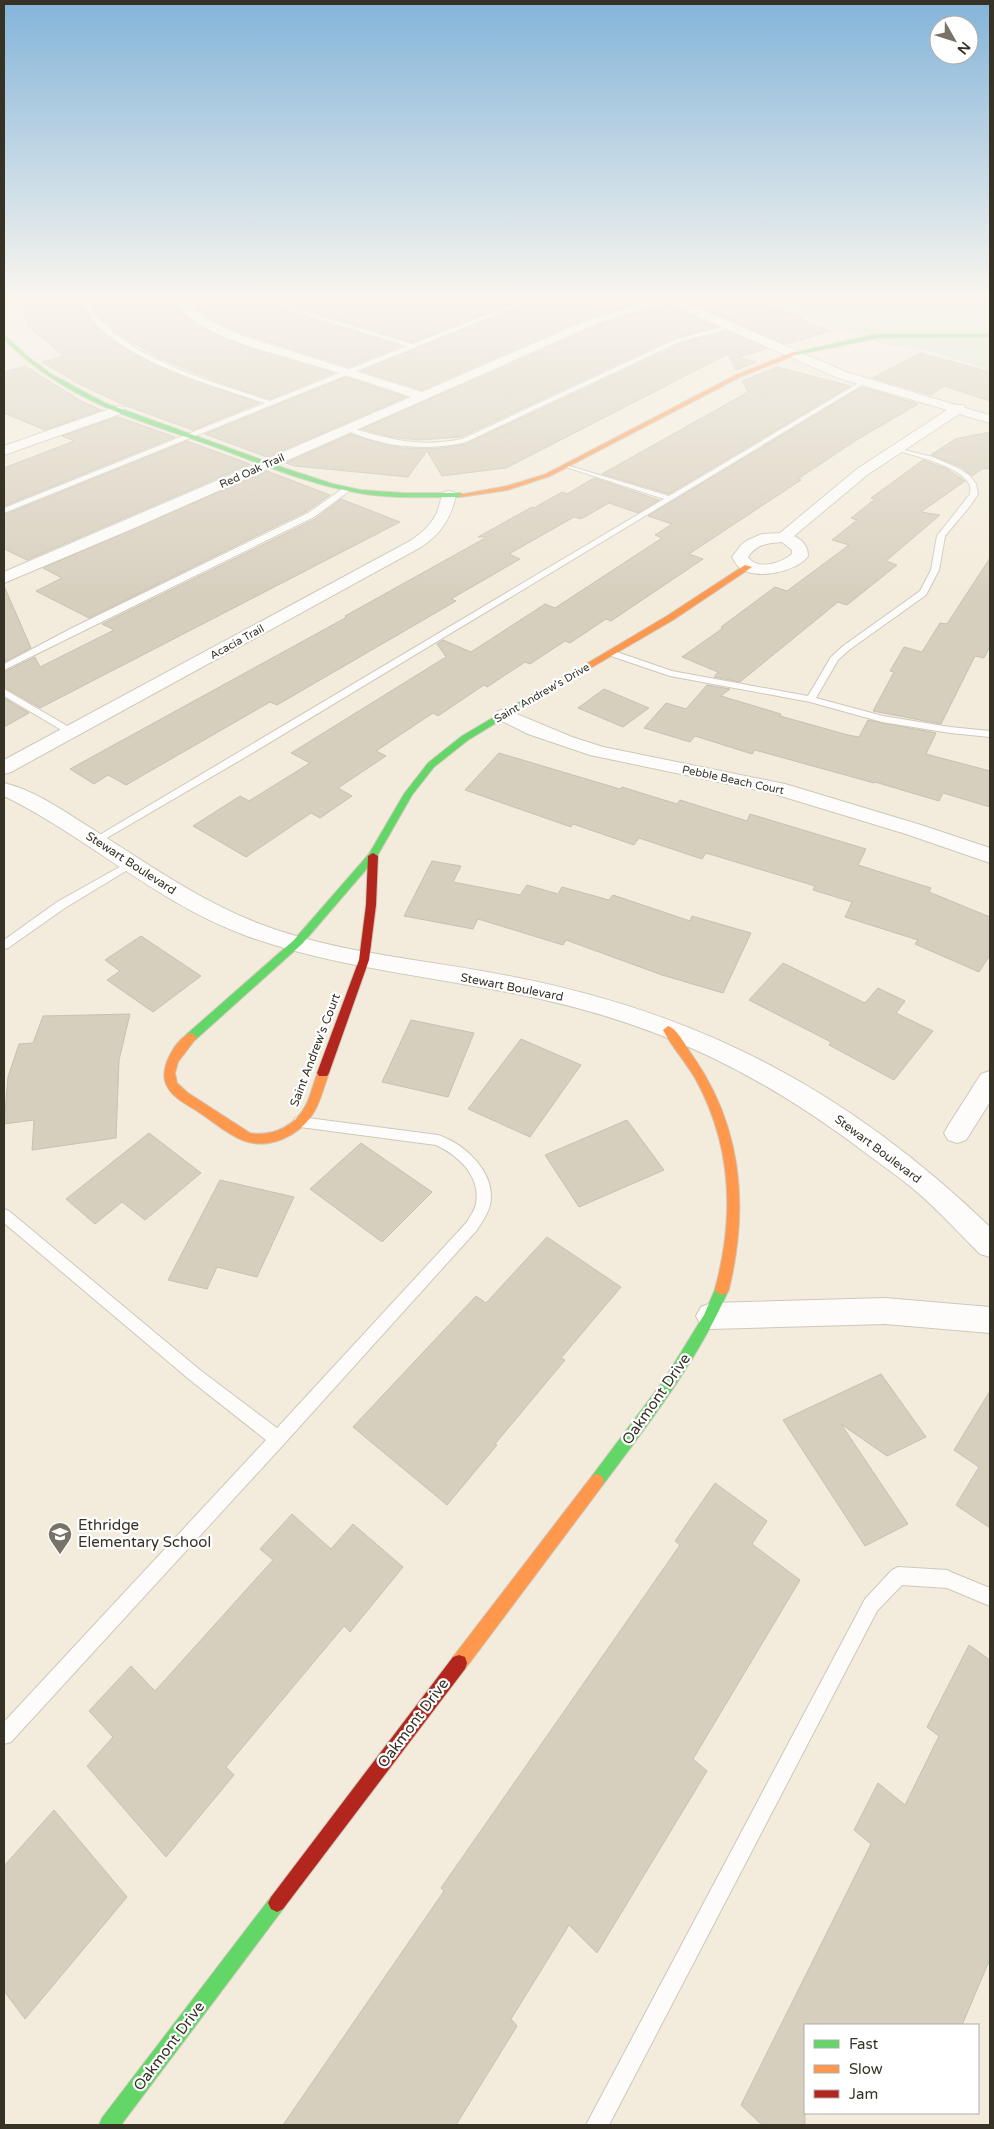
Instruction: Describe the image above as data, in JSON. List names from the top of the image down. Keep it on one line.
{"streets":{"street":["Red Oak Trail","Acacia Trail","Saint Andrew's Drive","Pebble Beach Court","Stewart Boulevard","Saint Andrew's Court","Oakmont Drive"]},"crossings":[["Saint Andrew's Drive","Pebble Beach Court"],["Saint Andrew's Drive","Saint Andrew's Court"],["Stewart Boulevard","Saint Andrew's Court"],["Stewart Boulevard","Oakmont Drive"]],"places":{"school or university":["Ethridge Elementary School"]},"legend":["Fast","Slow","Jam"],"north":"bottom right"}
